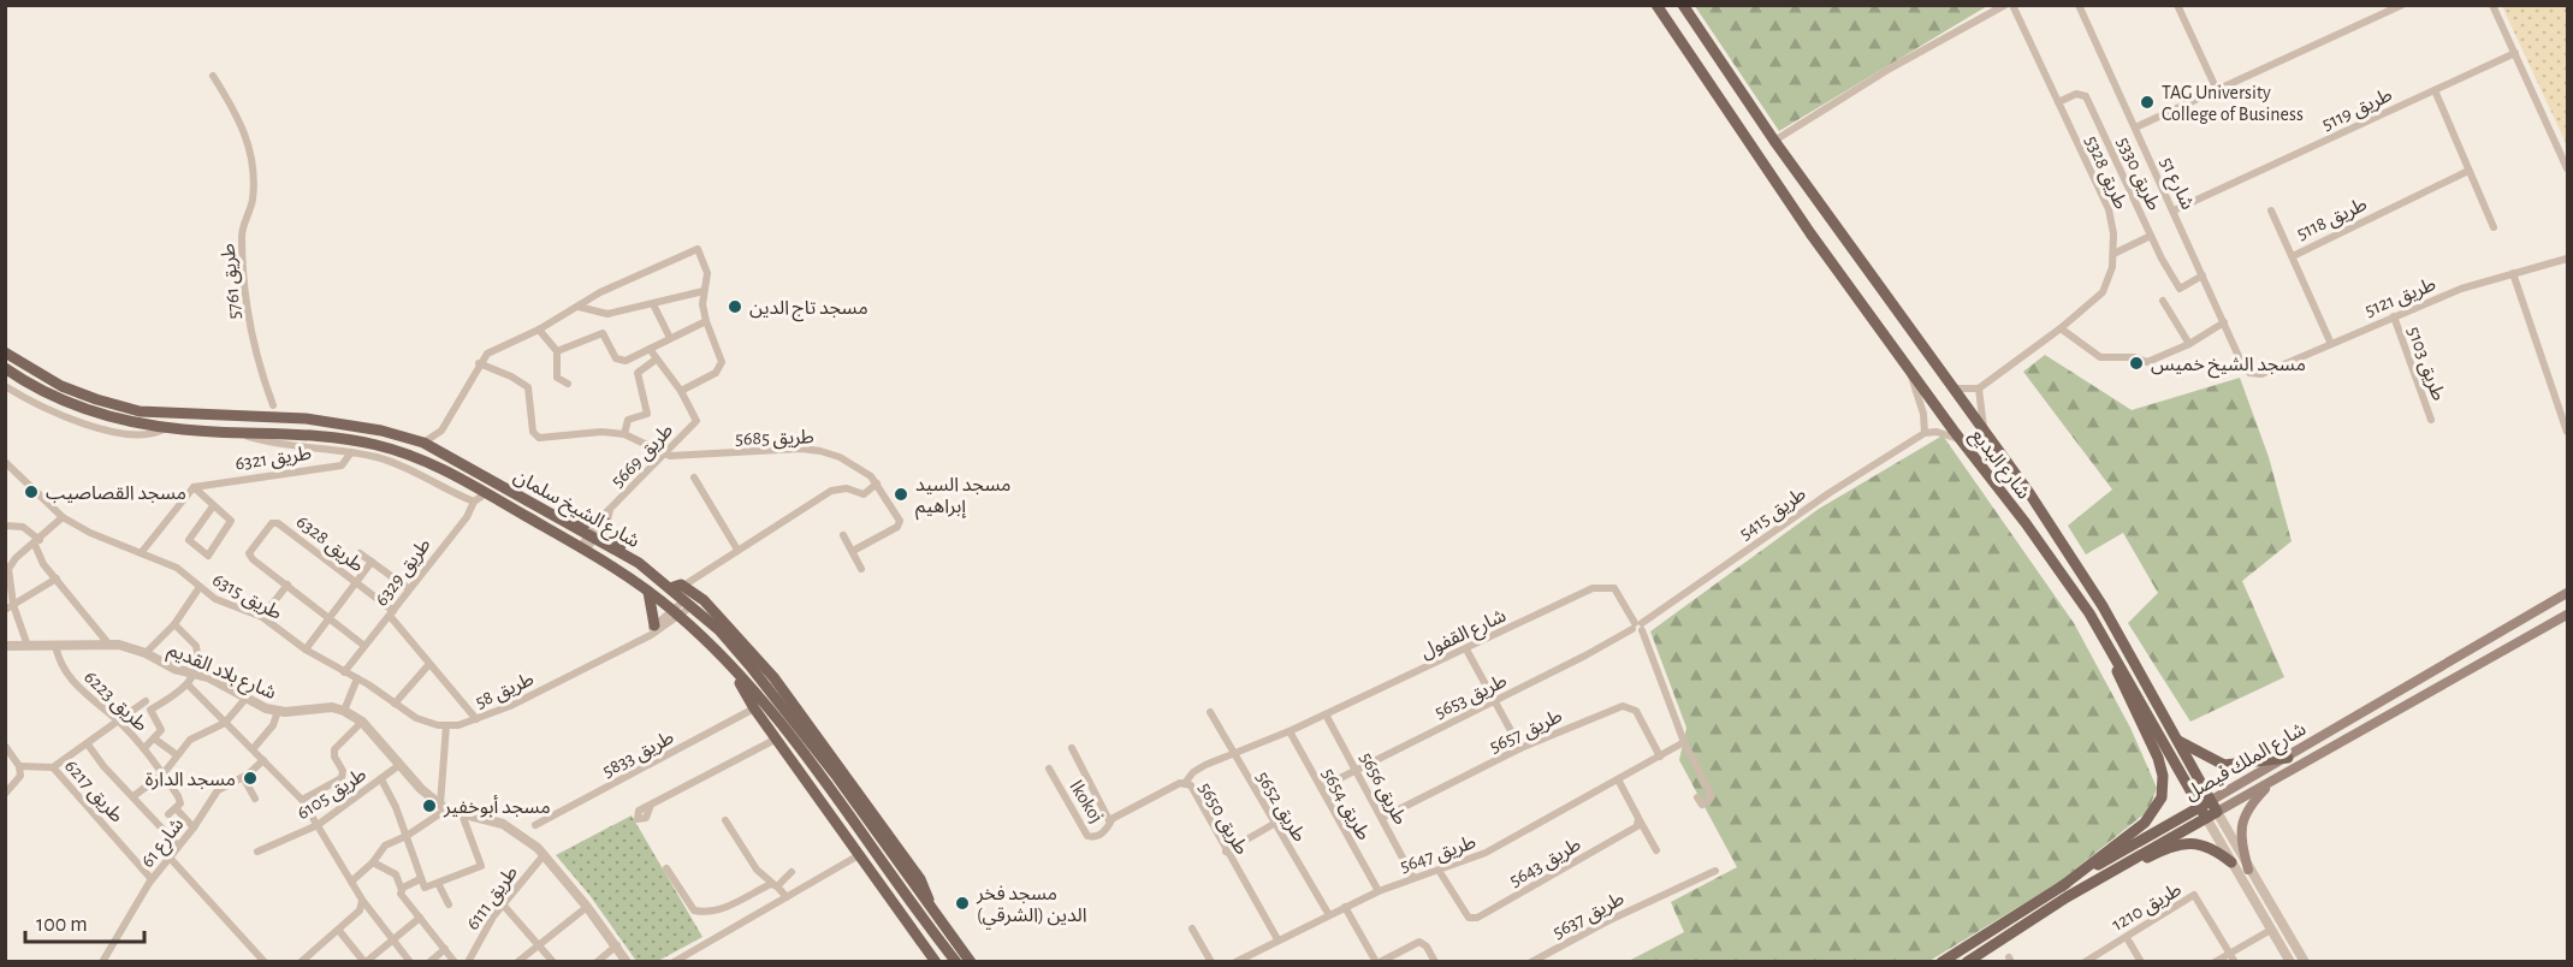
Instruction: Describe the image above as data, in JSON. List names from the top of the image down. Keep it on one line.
{"streets":{"main road":["شارع البديع","شارع الشيخ سلمان","شارع الملك فيصل"],"street":["طريق 5119","طريق 5328","طريق 5330","شارع 51","طريق 5118","طريق 5761","طريق 5121","طريق 5103","طريق 5685","طريق 5669","طريق 6321","طريق 5415","طريق 6328","طريق 6329","طريق 6315","شارع القفول","شارع بلاد القديم","طريق 58","طريق 5653","طريق 6223","طريق 5657","طريق 5833","طريق 5656","طريق 6217","طريق 6105","lkokoj","طريق 5654","طريق 5652","طريق 5650","شارع 61","طريق 5647","طريق 5643","طريق 6111","طريق 1210","طريق 5637"]},"crossings":[["طريق 5119","شارع 51"],["طريق 5328","طريق 5330"],["طريق 5330","شارع 51"],["شارع 51","طريق 5121"],["طريق 5118","طريق 5121"],["طريق 5121","طريق 5103"],["طريق 5685","طريق 5669"],["طريق 5669","شارع الشيخ سلمان"],["شارع البديع","شارع الملك فيصل"],["شارع الشيخ سلمان","طريق 6329"],["شارع الشيخ سلمان","طريق 58"],["طريق 5415","شارع القفول"],["طريق 5415","طريق 5653"],["طريق 6328","طريق 6329"],["طريق 6328","طريق 58"],["طريق 6329","طريق 6315"],["طريق 6315","طريق 58"],["شارع القفول","طريق 5653"],["شارع القفول","طريق 5656"],["شارع القفول","طريق 5654"],["شارع القفول","طريق 5652"],["شارع القفول","طريق 5650"],["شارع القفول","طريق 5647"],["شارع بلاد القديم","طريق 6223"],["شارع بلاد القديم","طريق 6105"],["شارع بلاد القديم","طريق 6111"],["طريق 5653","طريق 5656"],["طريق 5653","طريق 5654"],["طريق 6223","شارع 61"],["طريق 5657","طريق 5656"],["طريق 5657","طريق 5647"],["طريق 5656","طريق 5647"],["طريق 6217","شارع 61"],["lkokoj","طريق 5650"],["طريق 5654","طريق 5647"],["طريق 5652","طريق 5647"],["طريق 5650","طريق 5647"],["طريق 5647","طريق 5643"]],"places":["TAG University College of Business","مسجد تاج الدين","مسجد الشيخ خميس","مسجد القصاصيب","مسجد السيد إبراهيم","مسجد الدارة","مسجد أبوخفير","مسجد فخر الدين (الشرقي)"],"scale_bar":"100 m"}
